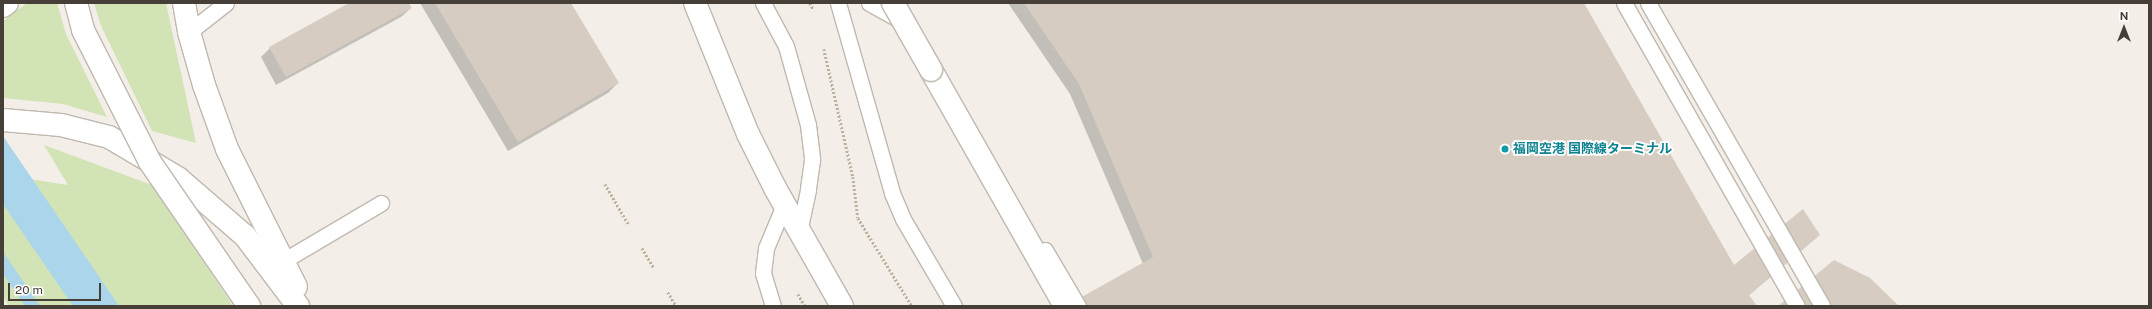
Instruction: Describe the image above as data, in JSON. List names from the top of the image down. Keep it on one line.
{"places":["福岡空港 国際線ターミナル"],"scale_bar":"20 m","north":"top"}
